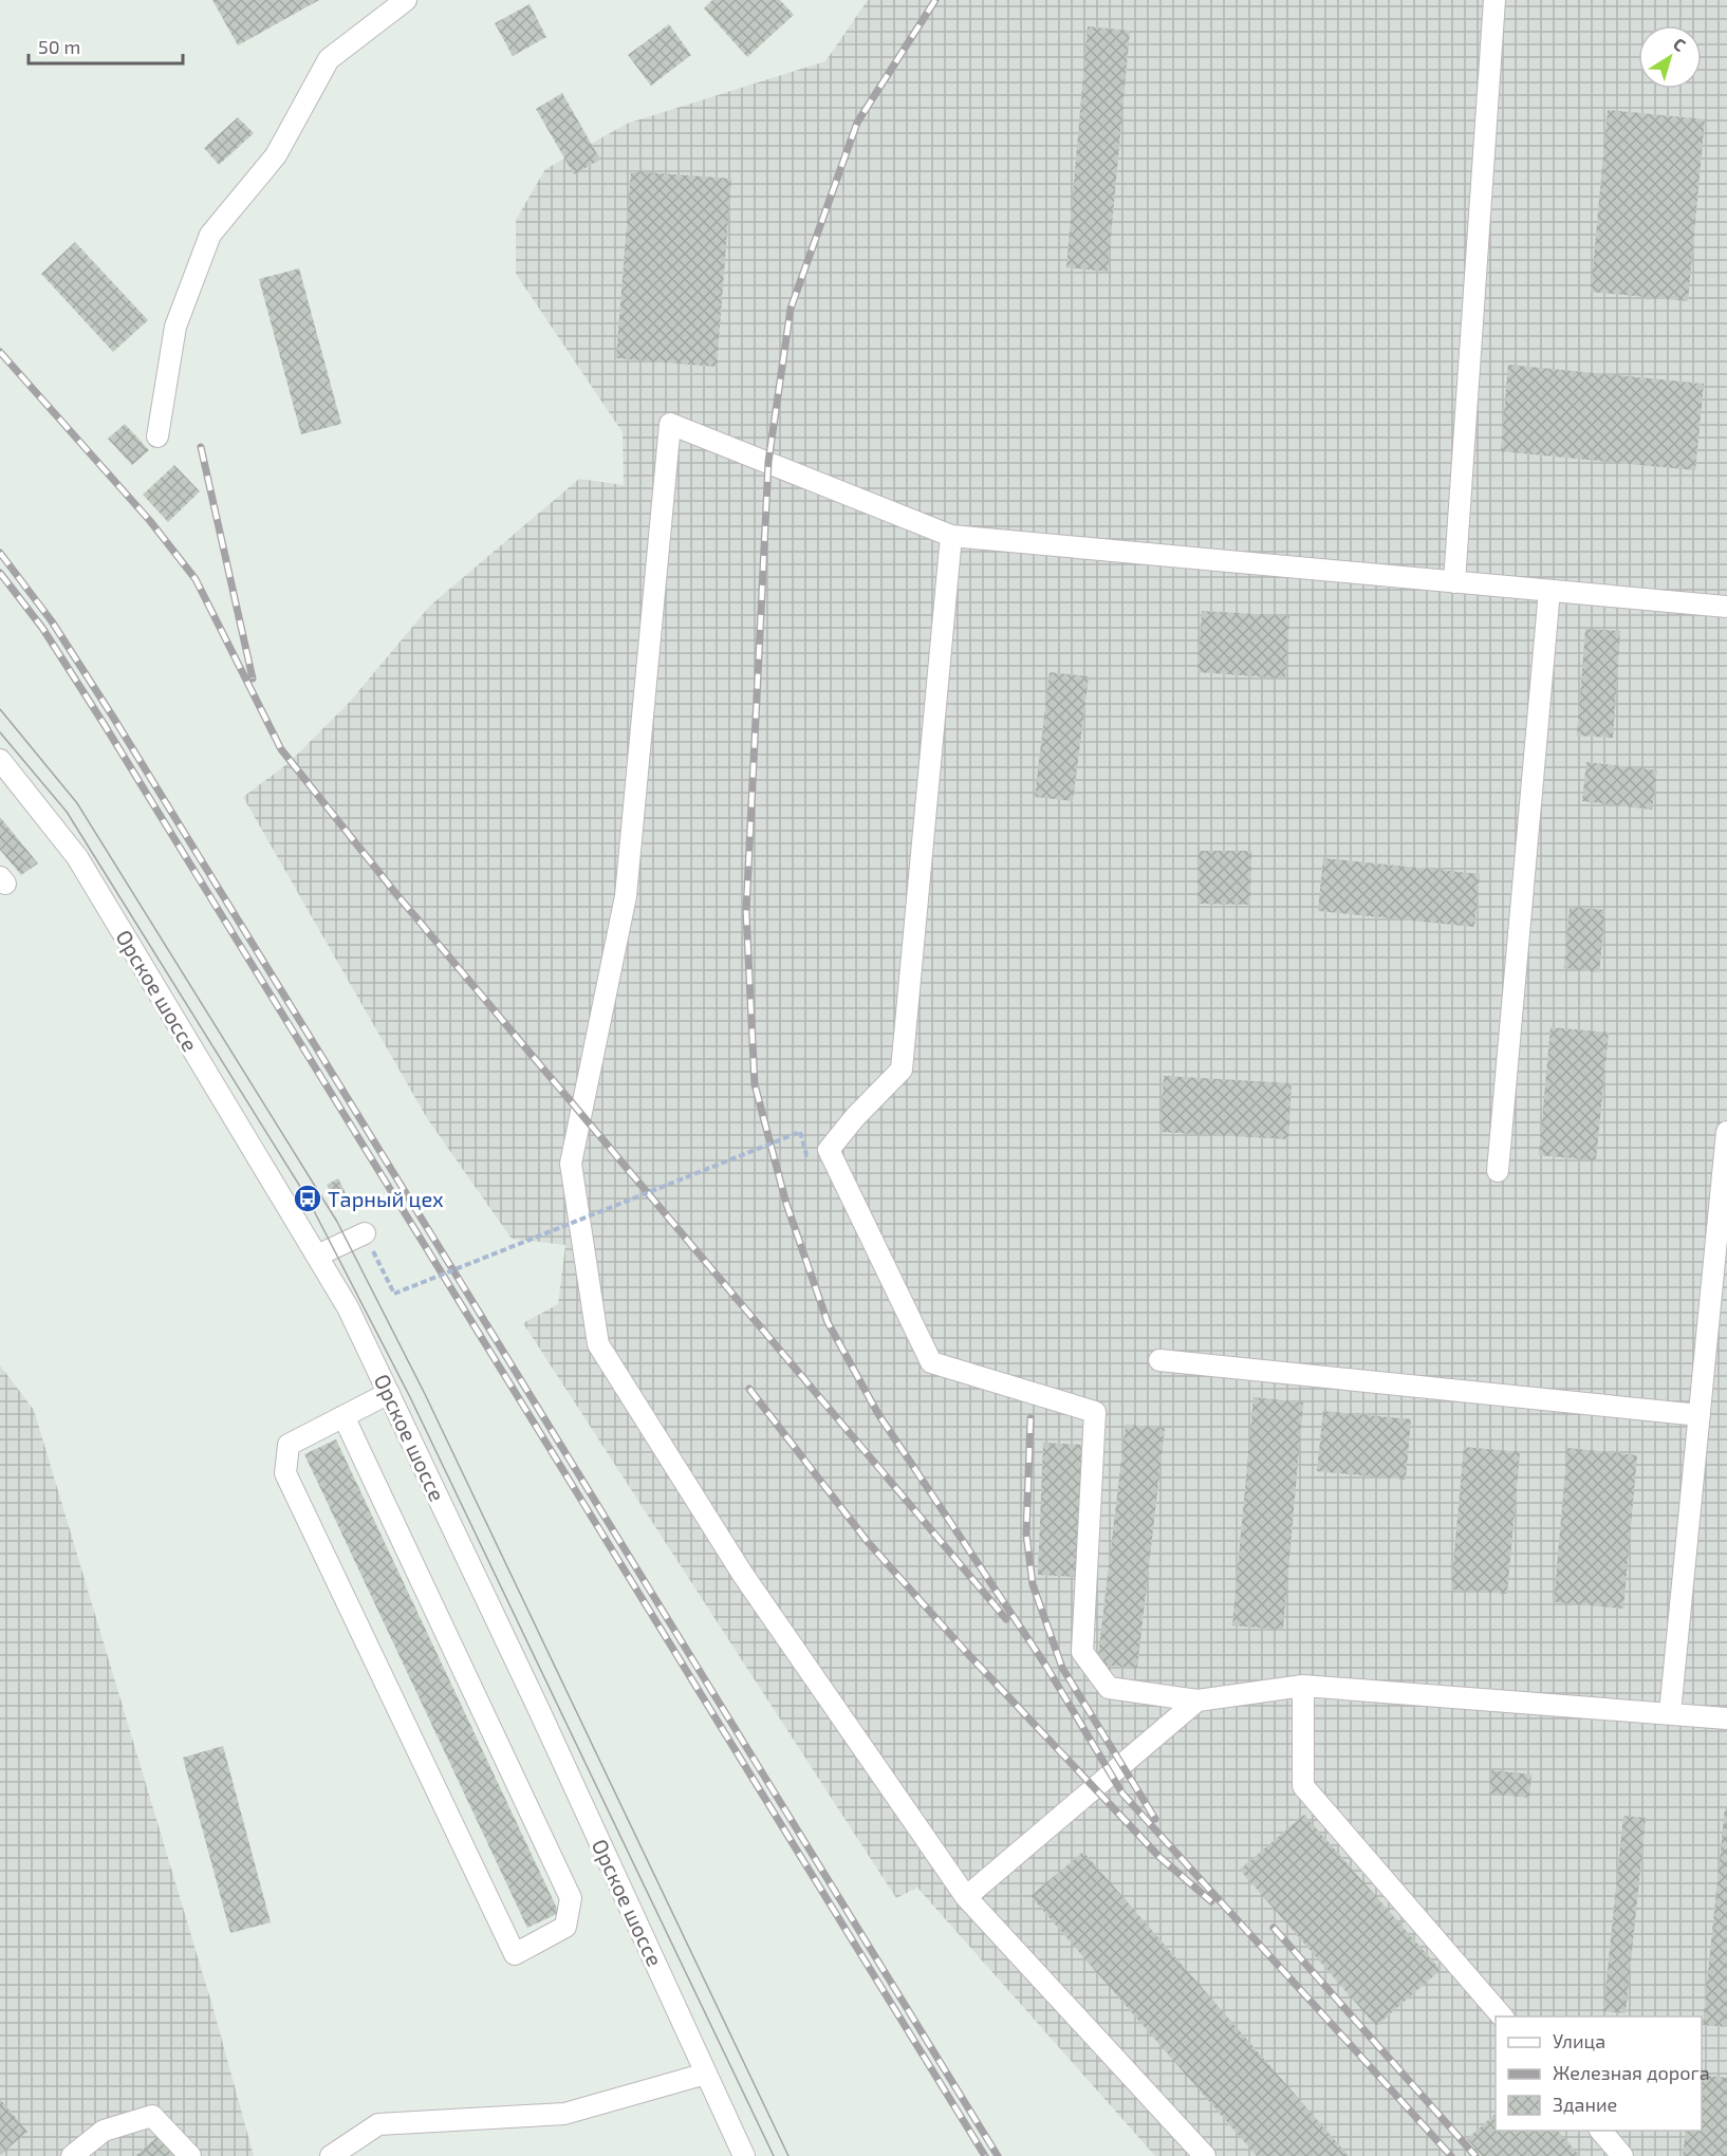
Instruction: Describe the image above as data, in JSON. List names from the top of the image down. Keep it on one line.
{"streets":{"street":["Орское шоссе"]},"places":{"bus stop":["Тарный цех"]},"legend":["Улица","Железная дорога","Здание"],"scale_bar":"50 m","north":"top right"}
